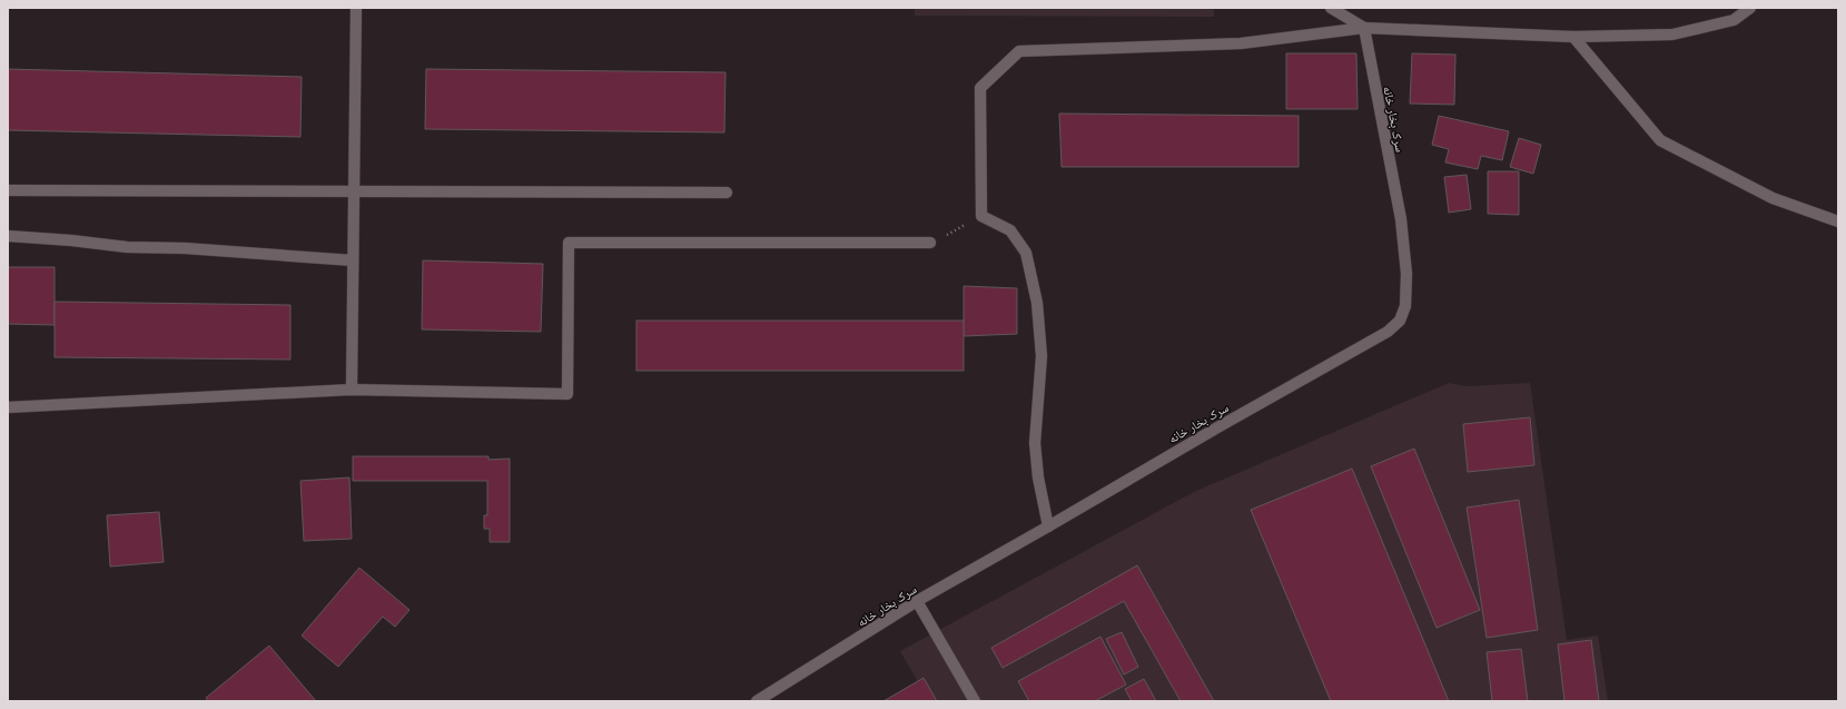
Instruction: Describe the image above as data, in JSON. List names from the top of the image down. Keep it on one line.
{"streets":{"street":["سرک بخار خانه"]}}
